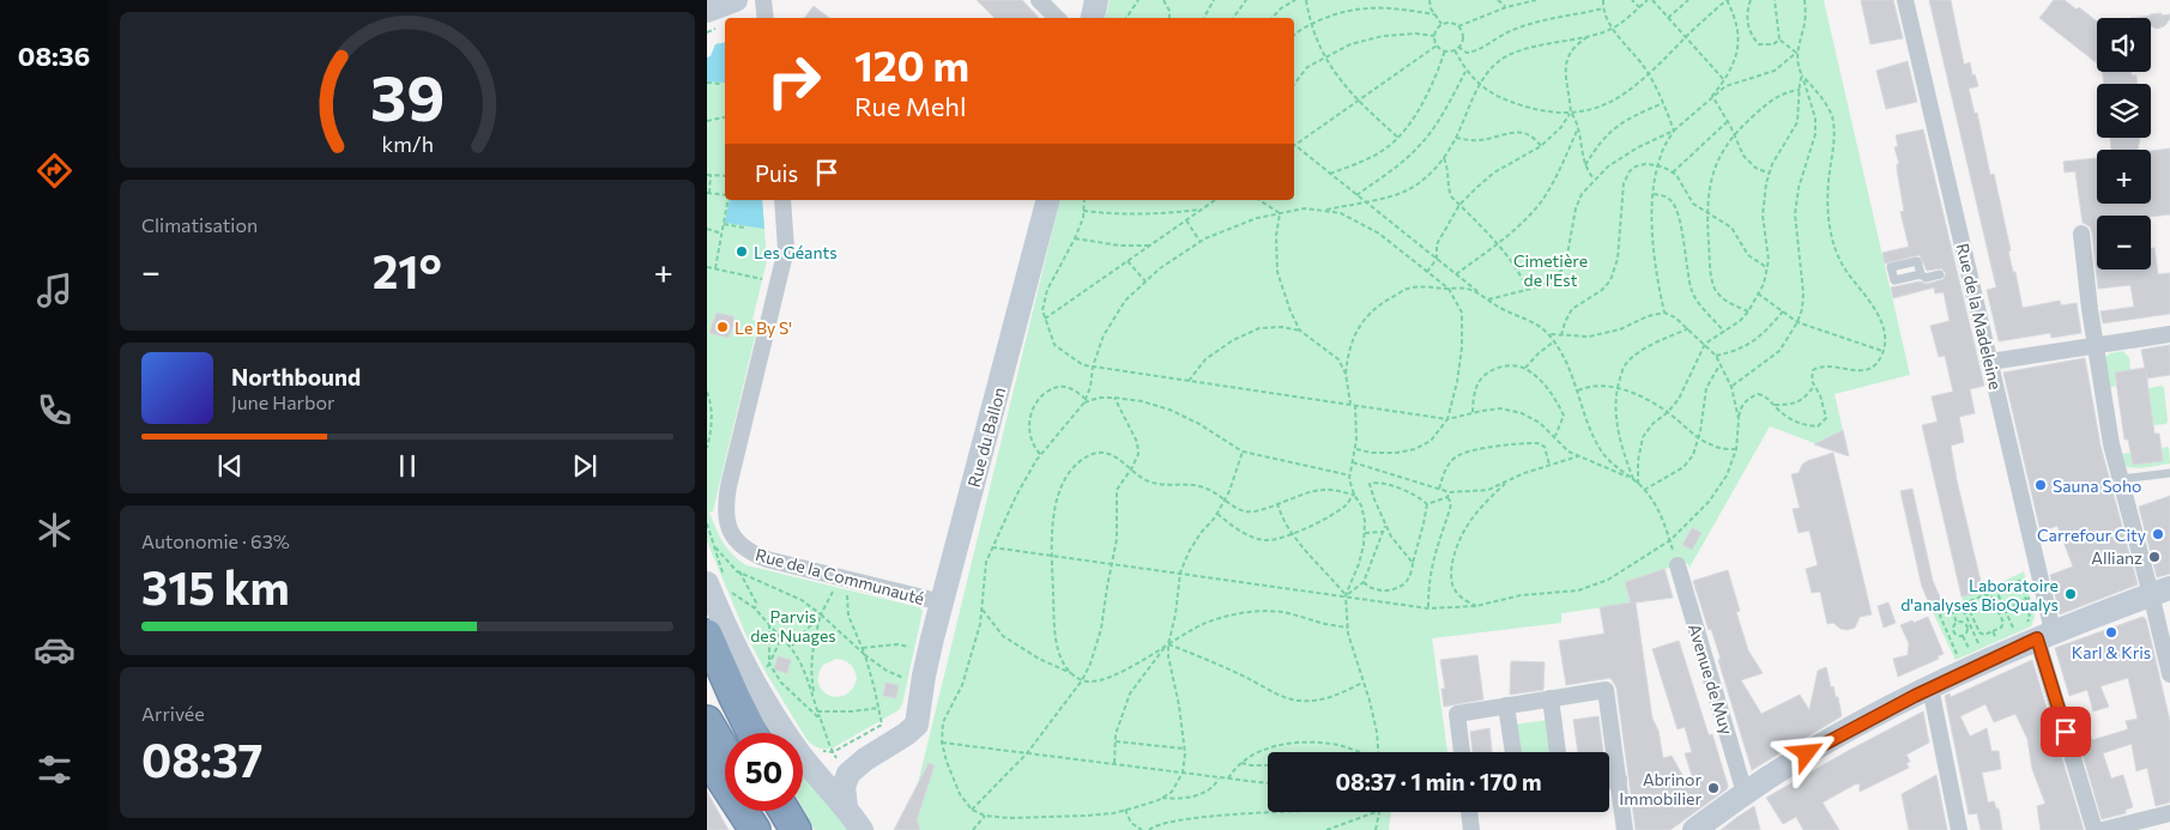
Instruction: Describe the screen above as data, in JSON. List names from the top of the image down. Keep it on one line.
{"streets":{"street":["Rue de la Madeleine","Rue du Ballon","Rue de la Communauté","Avenue de Muy"]},"crossings":[["Rue du Ballon","Rue de la Communauté"]],"parks":["Cimetière de l'Est","Parvis des Nuages"],"places":["Les Géants","Le By S'","Sauna Soho","Carrefour City","Allianz","Laboratoire d'analyses BioQualys","Karl & Kris","Abrinor Immobilier"],"page":{"tabs":"08:36","map_buttons":["+","−"],"turn":["120 m","Rue Mehl"],"then":"Puis","tile":["Climatisation",["Autonomie · 63%","315 km"],["Arrivée","08:37"]],"heat":["−","21°","+"],"song":["Northbound","June Harbor"],"limit":"50","trip":"08:37 · 1 min · 170 m","gauge":["39","km/h"]}}
